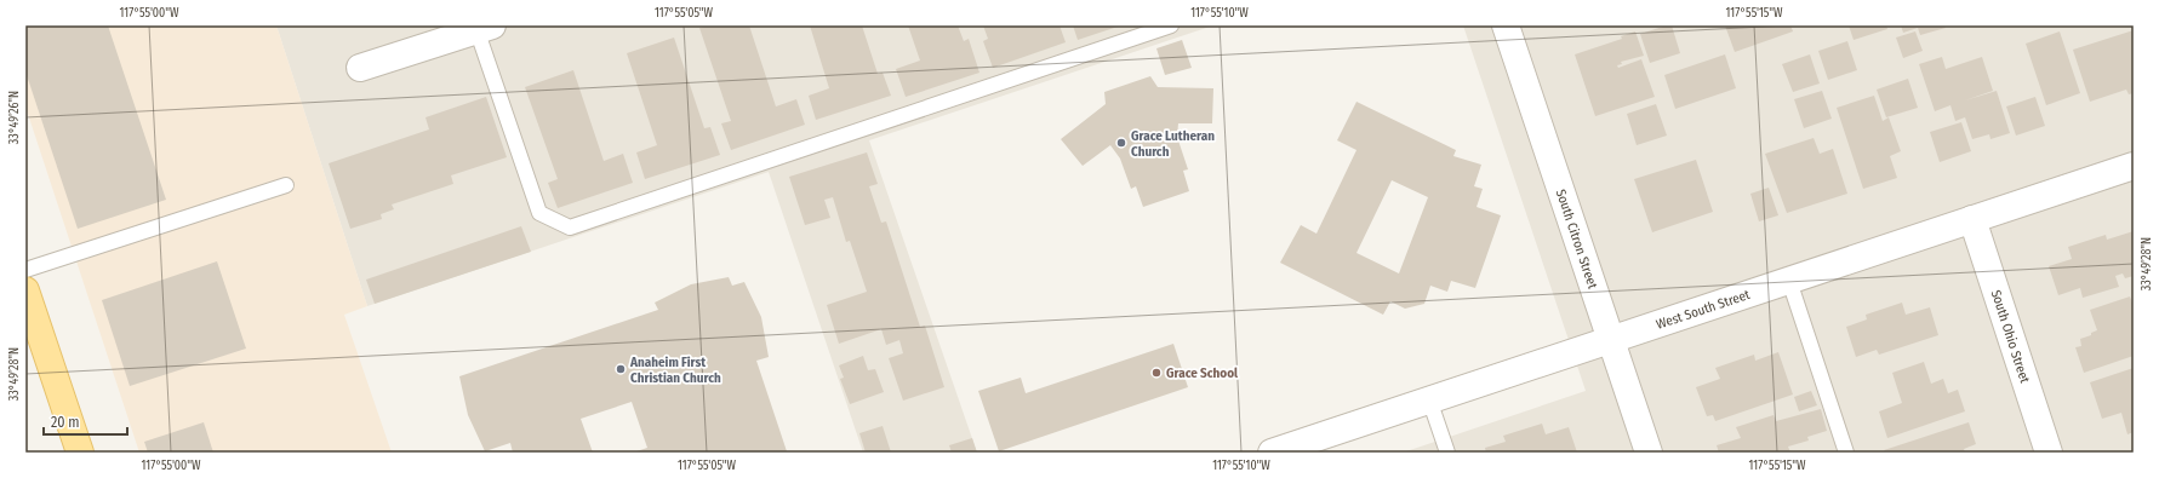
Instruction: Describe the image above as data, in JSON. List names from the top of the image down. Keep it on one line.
{"streets":{"street":["South Citron Street","West South Street","South Ohio Street"]},"crossings":[["South Citron Street","West South Street"],["West South Street","South Ohio Street"]],"places":["Grace Lutheran Church","Anaheim First Christian Church","Grace School"],"scale_bar":"20 m","coordinates":["117°55'00\"W","117°55'05\"W","117°55'10\"W","117°55'15\"W","33°49'26\"N","33°49'28\"N"]}
